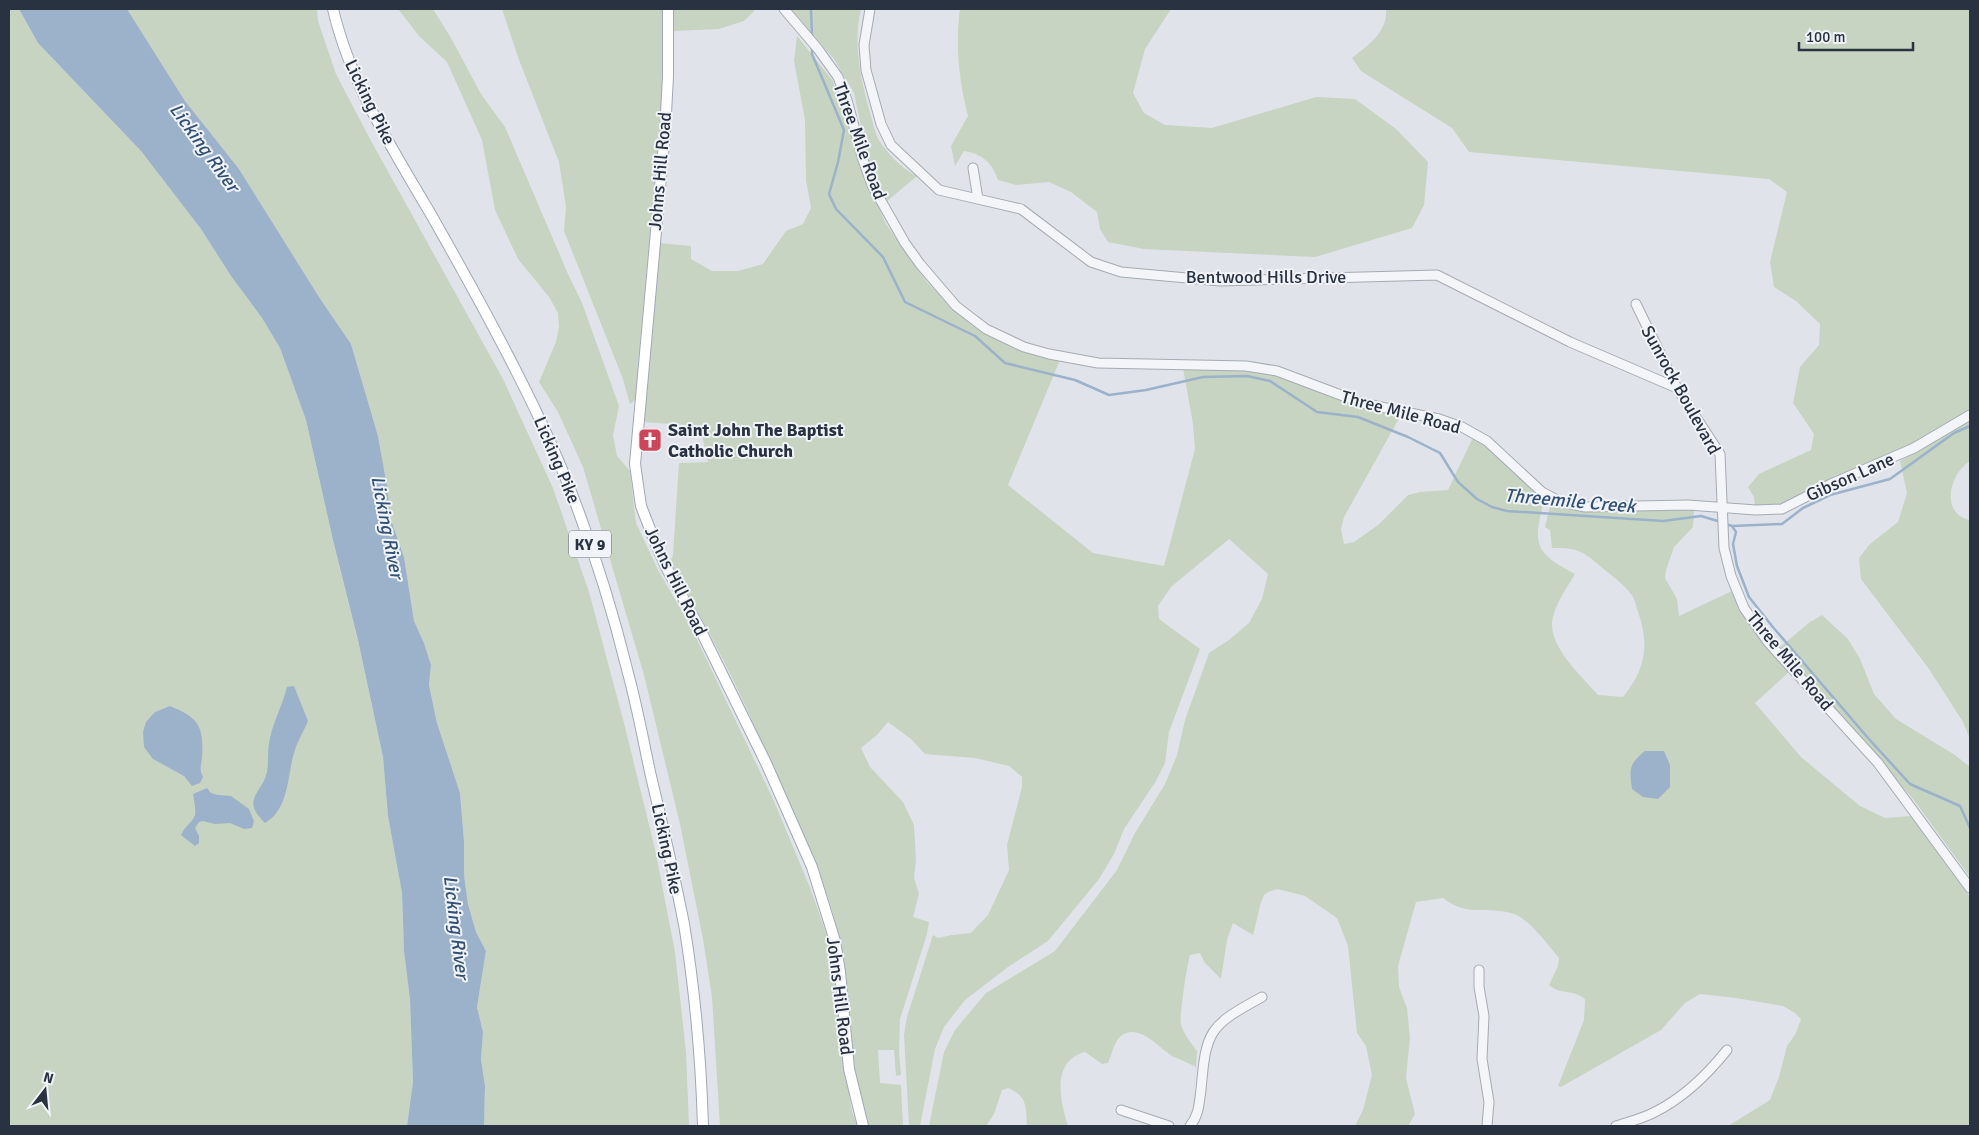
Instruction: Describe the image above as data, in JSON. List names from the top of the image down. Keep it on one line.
{"streets":{"main road":["Licking Pike","Johns Hill Road","KY 9"],"street":["Three Mile Road","Bentwood Hills Drive","Sunrock Boulevard","Gibson Lane"]},"crossings":[["Three Mile Road","Sunrock Boulevard"],["Three Mile Road","Gibson Lane"],["Bentwood Hills Drive","Sunrock Boulevard"],["Sunrock Boulevard","Gibson Lane"]],"water":["Licking River","Threemile Creek"],"places":{"church":["Saint John The Baptist Catholic Church"]},"scale_bar":"100 m","north":"top"}
